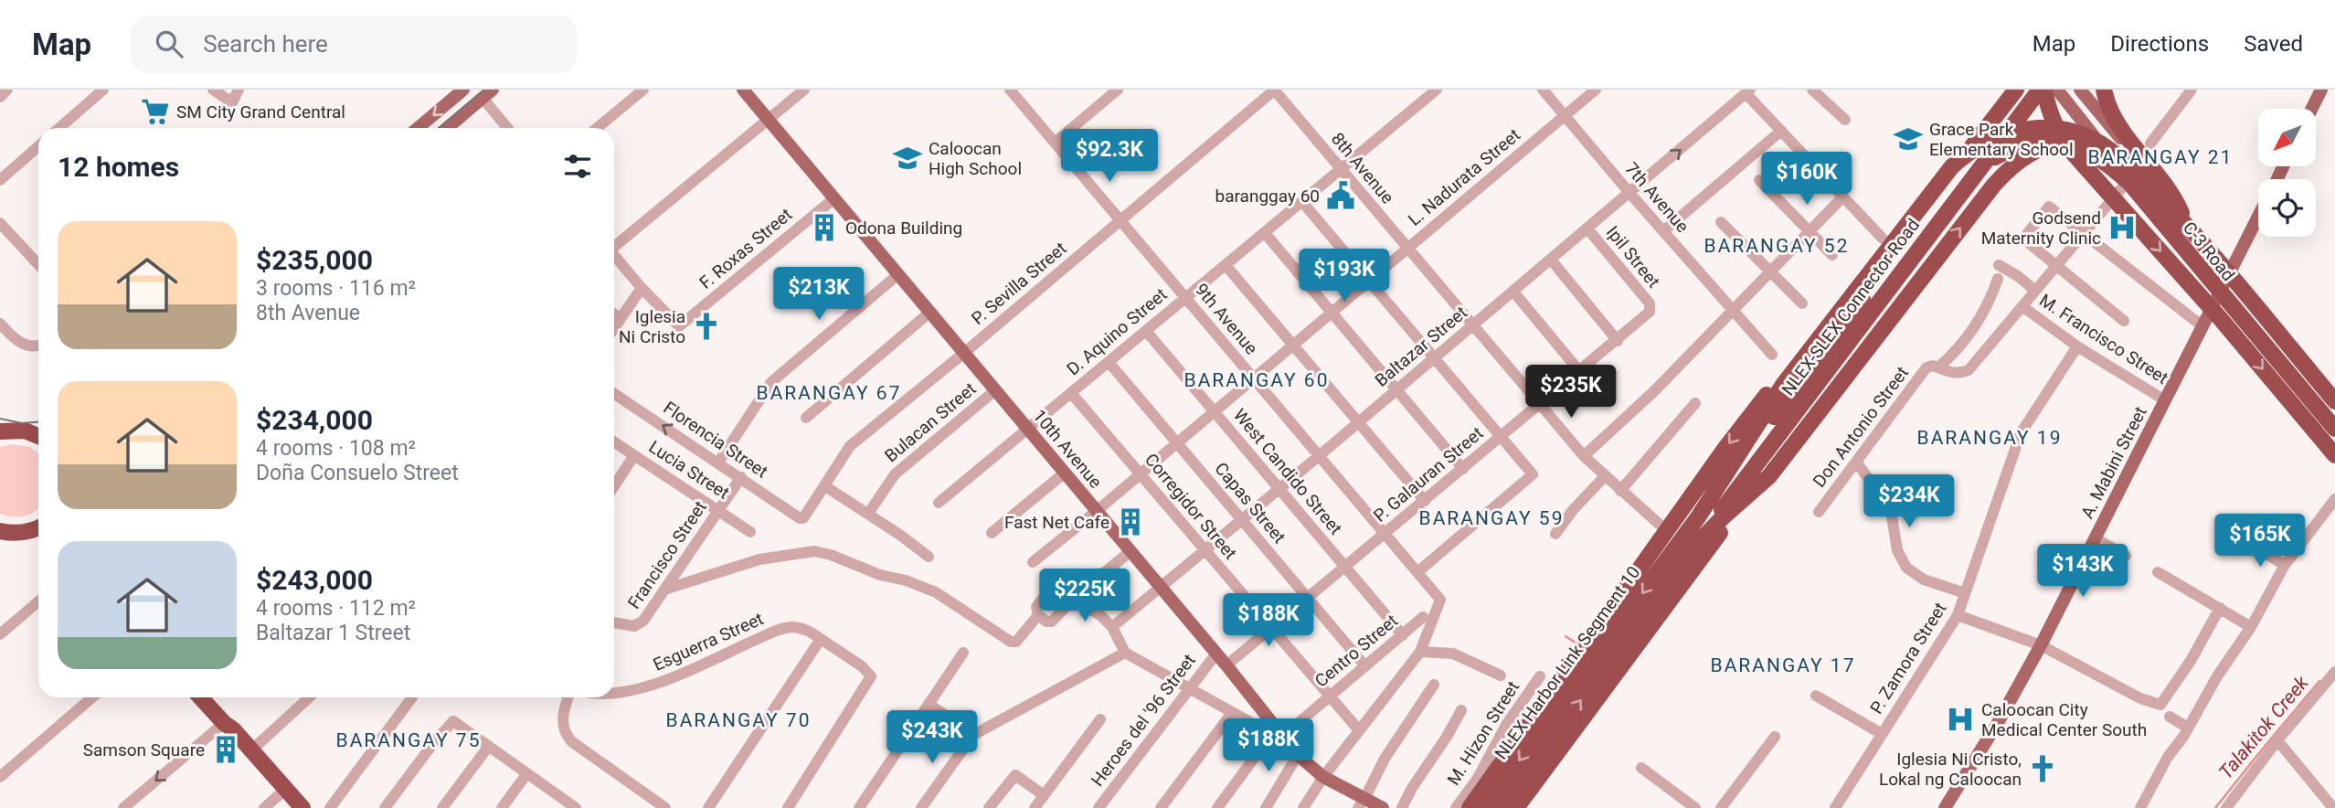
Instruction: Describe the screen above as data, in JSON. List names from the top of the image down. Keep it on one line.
{"streets":{"highway":["NLEX-SLEX Connector Road","NLEX Harbor Link Segment 10"],"main road":["C-3 Road","10th Avenue","A. Mabini Street"],"street":["8th Avenue","L. Nadurata Street","7th Avenue","F. Roxas Street","Ipil Street","P. Sevilla Street","9th Avenue","D. Aquino Street","M. Francisco Street","Baltazar Street","Bulacan Street","Don Antonio Street","Florencia Street","Lucia Street","West Candido Street","P. Galauran Street","Capas Street","Corregidor Street","Francisco Street","Esguerra Street","Centro Street","P. Zamora Street","Heroes del '96 Street","M. Hizon Street"]},"crossings":[["8th Avenue","L. Nadurata Street"],["8th Avenue","P. Sevilla Street"],["8th Avenue","D. Aquino Street"],["8th Avenue","Baltazar Street"],["8th Avenue","P. Galauran Street"],["L. Nadurata Street","7th Avenue"],["L. Nadurata Street","9th Avenue"],["L. Nadurata Street","10th Avenue"],["L. Nadurata Street","West Candido Street"],["L. Nadurata Street","Capas Street"],["L. Nadurata Street","Corregidor Street"],["7th Avenue","Baltazar Street"],["F. Roxas Street","10th Avenue"],["C-3 Road","A. Mabini Street"],["Ipil Street","Baltazar Street"],["Ipil Street","P. Galauran Street"],["P. Sevilla Street","9th Avenue"],["P. Sevilla Street","Florencia Street"],["P. Sevilla Street","10th Avenue"],["NLEX-SLEX Connector Road","NLEX Harbor Link Segment 10"],["9th Avenue","D. Aquino Street"],["9th Avenue","Baltazar Street"],["9th Avenue","P. Galauran Street"],["D. Aquino Street","10th Avenue"],["D. Aquino Street","West Candido Street"],["D. Aquino Street","Capas Street"],["D. Aquino Street","Corregidor Street"],["M. Francisco Street","A. Mabini Street"],["M. Francisco Street","P. Zamora Street"],["Baltazar Street","10th Avenue"],["Baltazar Street","West Candido Street"],["Baltazar Street","Capas Street"],["Baltazar Street","Corregidor Street"],["Bulacan Street","10th Avenue"],["Florencia Street","Francisco Street"],["10th Avenue","P. Galauran Street"],["10th Avenue","Centro Street"],["10th Avenue","Heroes del '96 Street"],["Lucia Street","Francisco Street"],["West Candido Street","P. Galauran Street"],["West Candido Street","Centro Street"],["P. Galauran Street","Capas Street"],["P. Galauran Street","Corregidor Street"],["Capas Street","Centro Street"],["Corregidor Street","Centro Street"]],"one_way":["Florencia Street"],"districts":["BARANGAY 21","BARANGAY 52","BARANGAY 60","BARANGAY 67","BARANGAY 19","BARANGAY 59","BARANGAY 17","BARANGAY 70","BARANGAY 75"],"water":["Talakitok Creek"],"places":{"supermarket":["SM City Grand Central"],"school or university":["Grace Park Elementary School","Caloocan High School"],"public building":["baranggay 60"],"building":["Odona Building","Fast Net Cafe","Samson Square"],"hospital":["Godsend Maternity Clinic","Caloocan City Medical Center South"],"church":["Iglesia Ni Cristo","Iglesia Ni Cristo, Lokal ng Caloocan"]},"north":"bottom left","page":{"header":"Map","search":"Search here","nav":["Map","Directions","Saved"],"heading":"12 homes","price":["$92.3K","$160K","$193K","$213K","$235K","$234K","$165K","$143K","$225K","$188K","$243K","$188K"],"list":[{"name":"$235,000","note":"3 rooms · 116 m² · 8th Avenue"},{"name":"$234,000","note":"4 rooms · 108 m² · Doña Consuelo Street"},{"name":"$243,000","note":"4 rooms · 112 m² · Baltazar 1 Street"}]}}
